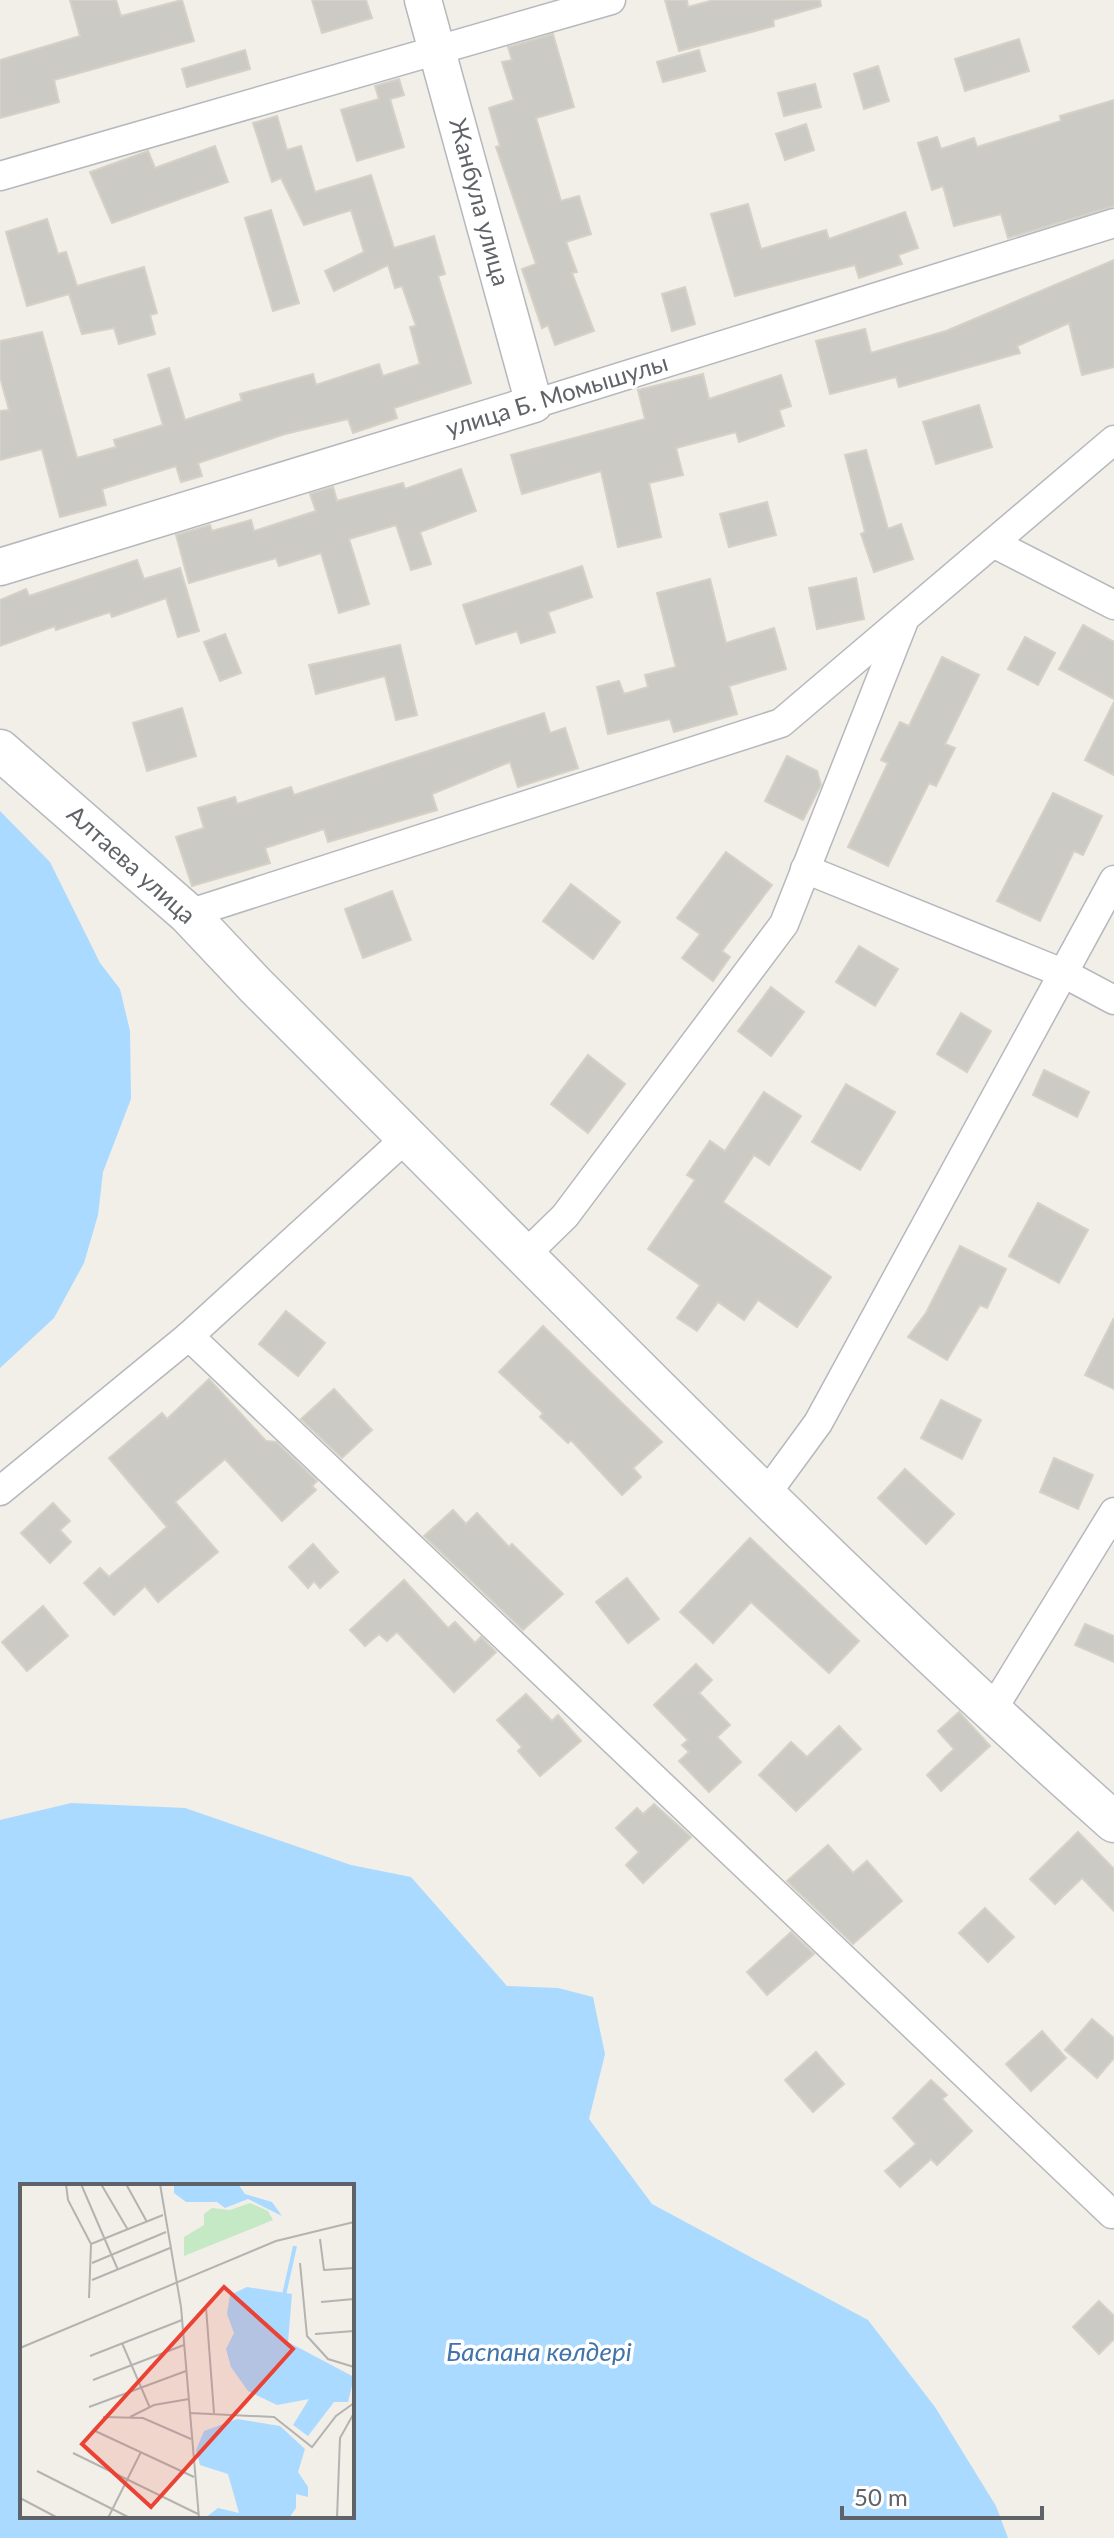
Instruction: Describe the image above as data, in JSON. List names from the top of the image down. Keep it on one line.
{"streets":{"main road":["Алтаева улица"],"street":["Жанбула улица","улица Б. Момышулы"]},"crossings":[["Жанбула улица","улица Б. Момышулы"]],"water":["Баспана көлдері"],"scale_bar":"50 m"}
